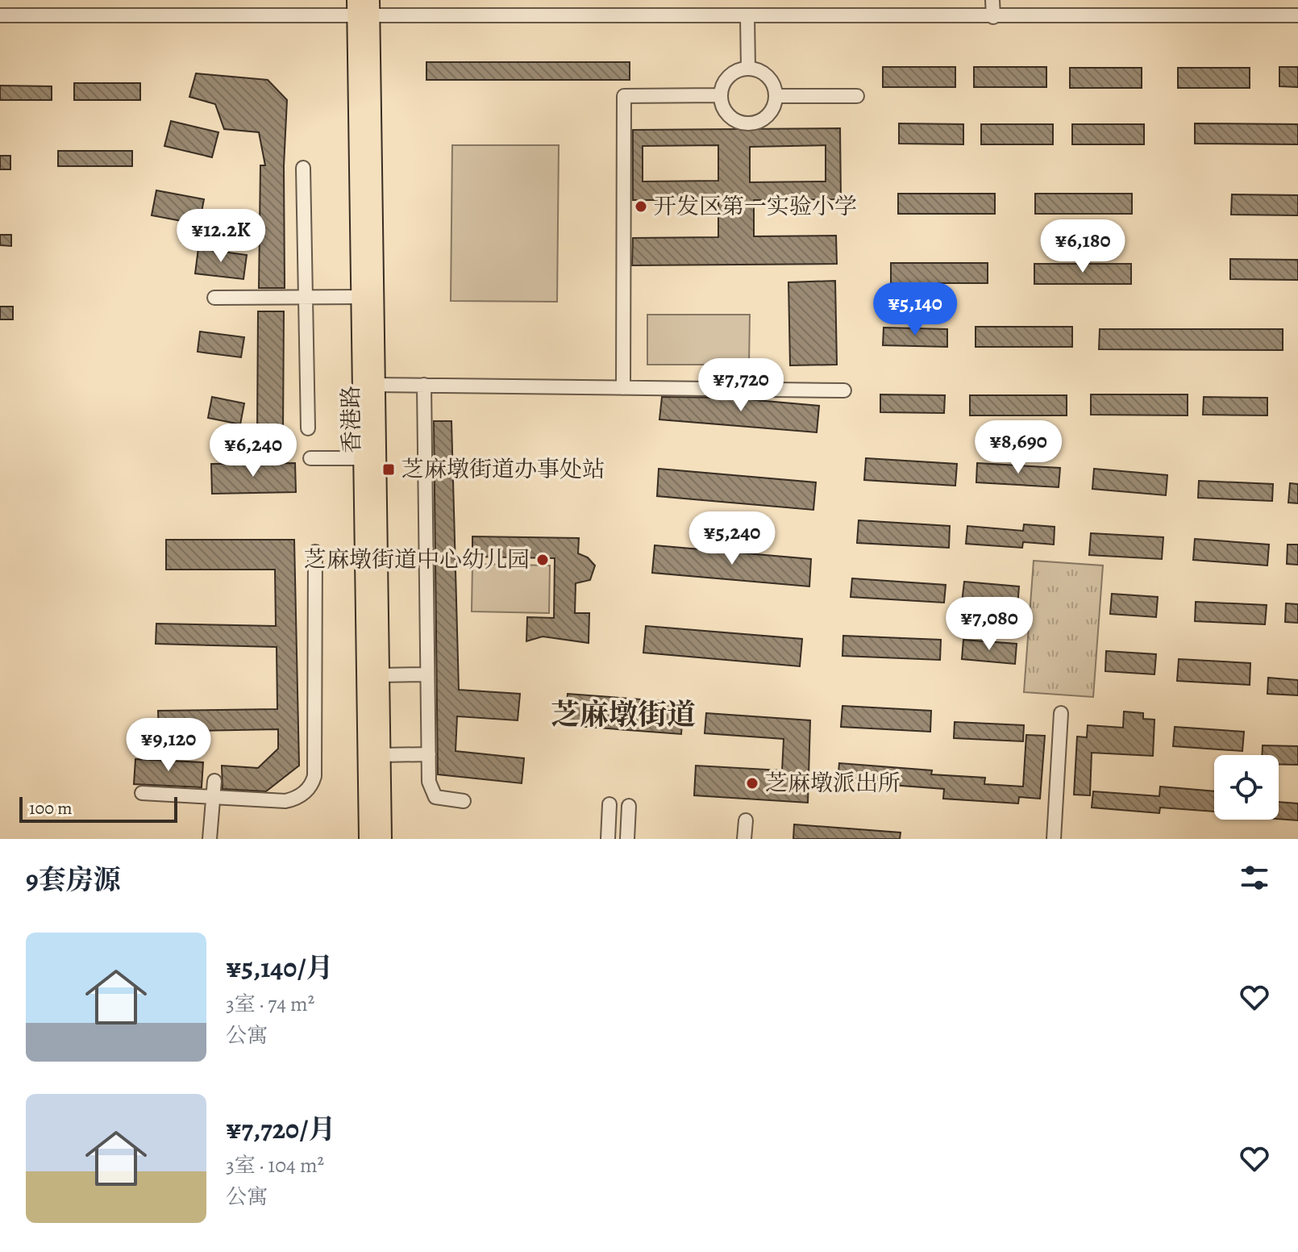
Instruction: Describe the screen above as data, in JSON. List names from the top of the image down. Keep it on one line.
{"streets":{"main road":["香港路"]},"districts":["芝麻墩街道"],"places":{"other":["开发区第一实验小学","芝麻墩街道中心幼儿园","芝麻墩派出所"],"transit":["芝麻墩街道办事处站"]},"scale_bar":"100 m","page":{"price":["¥12.2K","¥6,180","¥5,140","¥7,720","¥8,690","¥6,240","¥5,240","¥7,080","¥9,120"],"scale":"100 m","heading":"9套房源","list":[{"name":"¥5,140/月","note":"3室 · 74 m² · 公寓"},{"name":"¥7,720/月","note":"3室 · 104 m² · 公寓"}]}}
